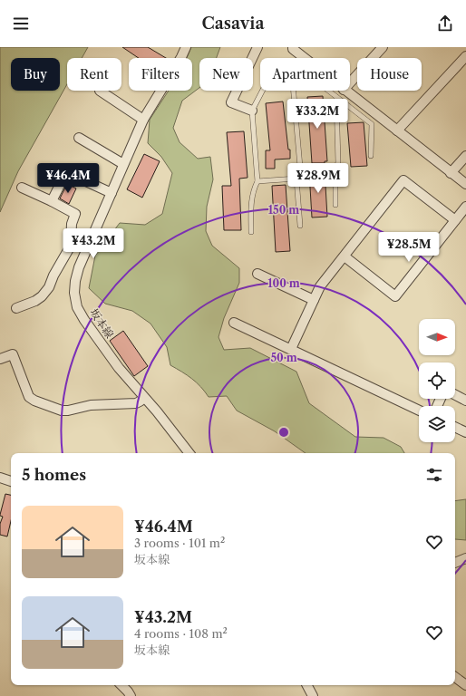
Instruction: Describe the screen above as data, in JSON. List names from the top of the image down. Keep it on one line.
{"streets":{"street":["坂本線"]},"north":"right","page":{"header":"Casavia","chip":["Buy","Rent","Filters","New","Apartment","House"],"price":["¥33.2M","¥46.4M","¥28.9M","¥43.2M","¥28.5M"],"heading":"5 homes","list":[{"name":"¥46.4M","note":"3 rooms · 101 m² · 坂本線"},{"name":"¥43.2M","note":"4 rooms · 108 m² · 坂本線"}]},"rings":["150 m","100 m","50 m"]}
